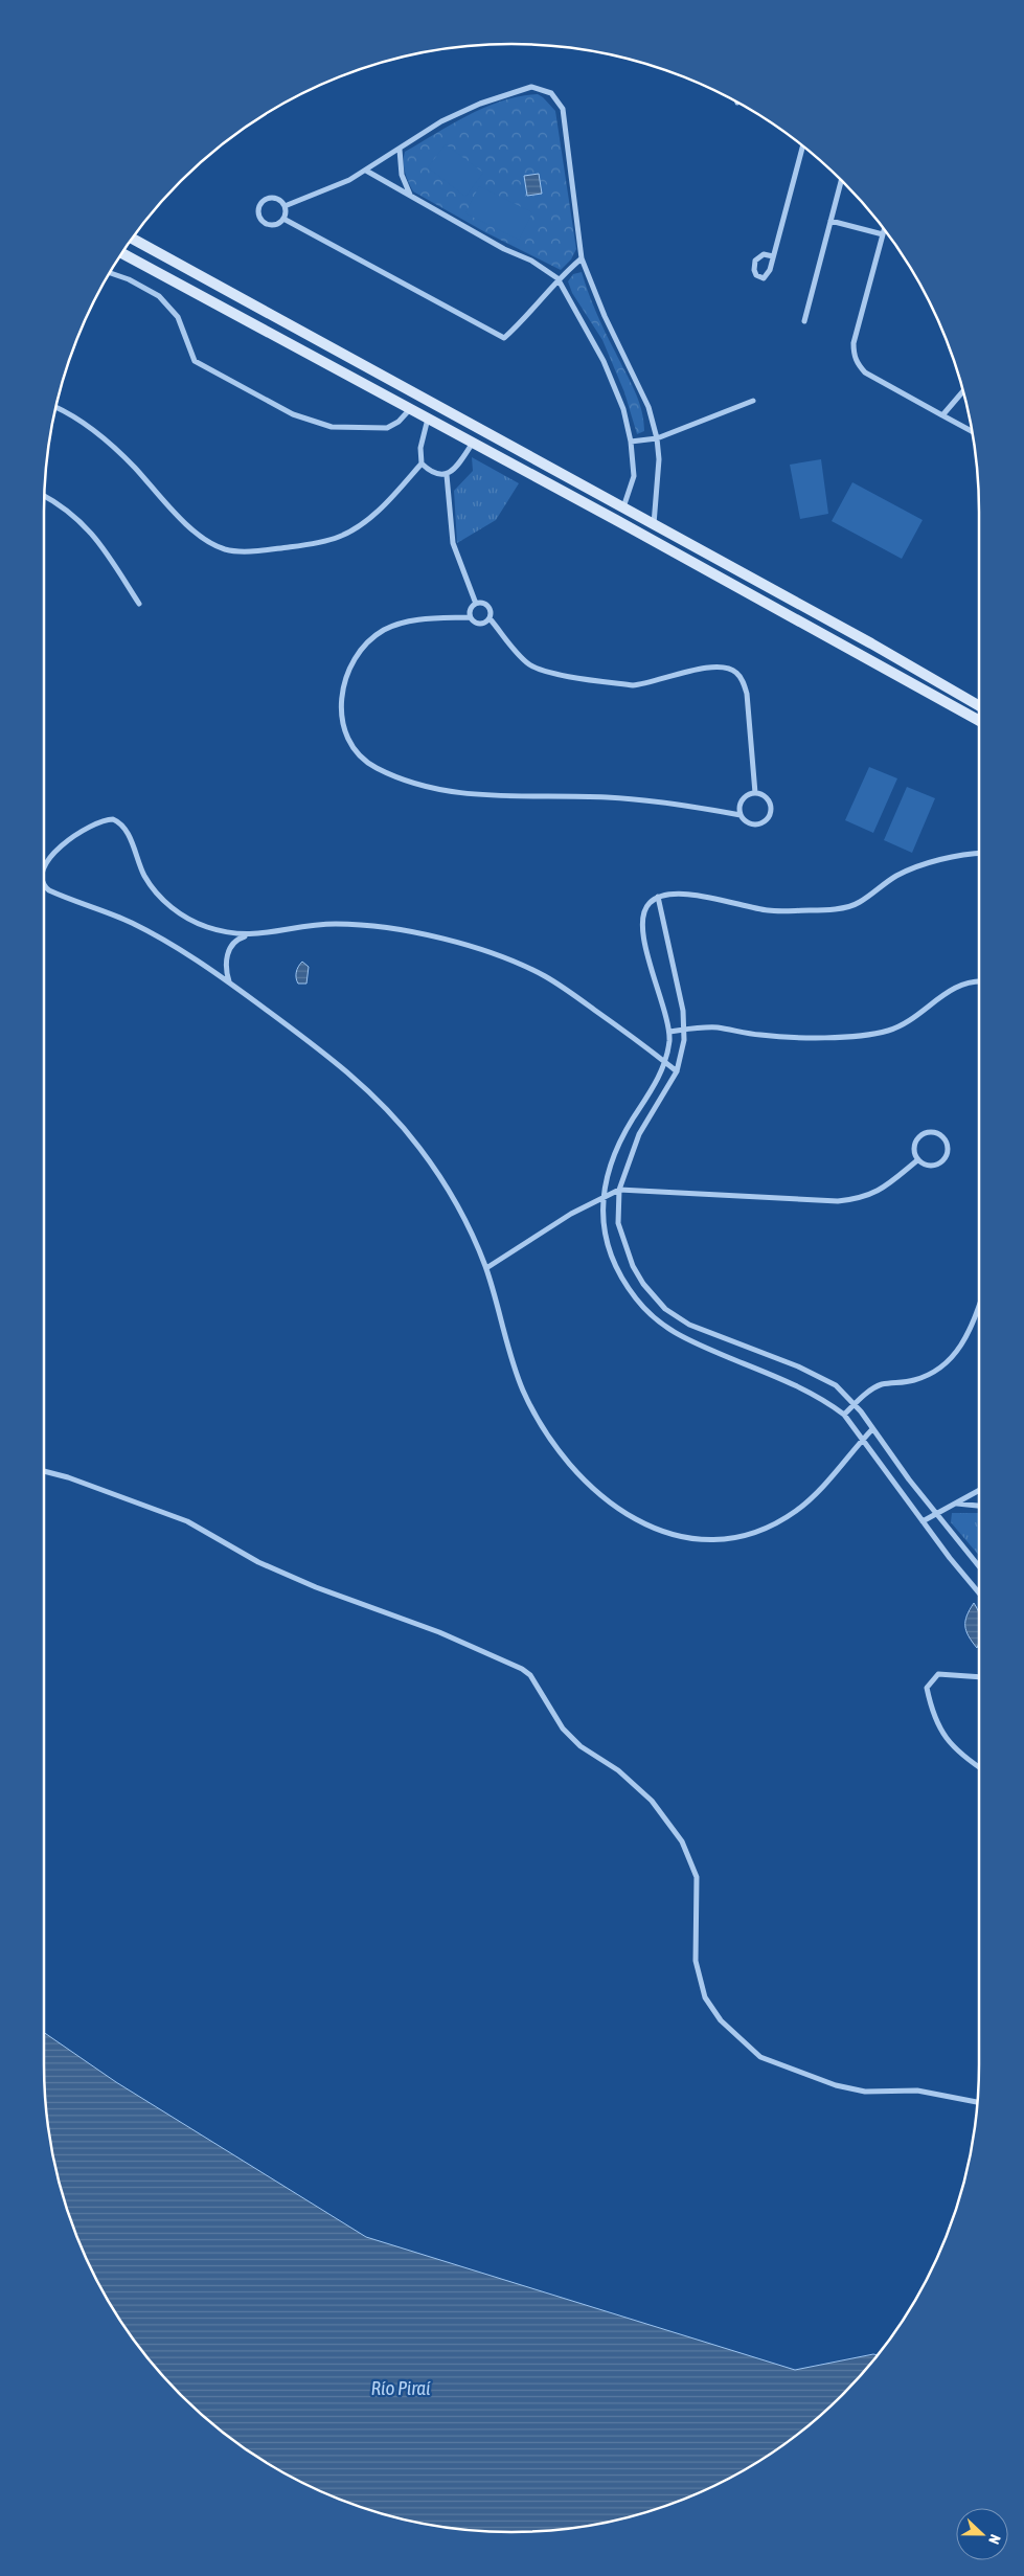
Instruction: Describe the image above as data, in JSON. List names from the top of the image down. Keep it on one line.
{"water":["Río Piraí"],"north":"right"}
